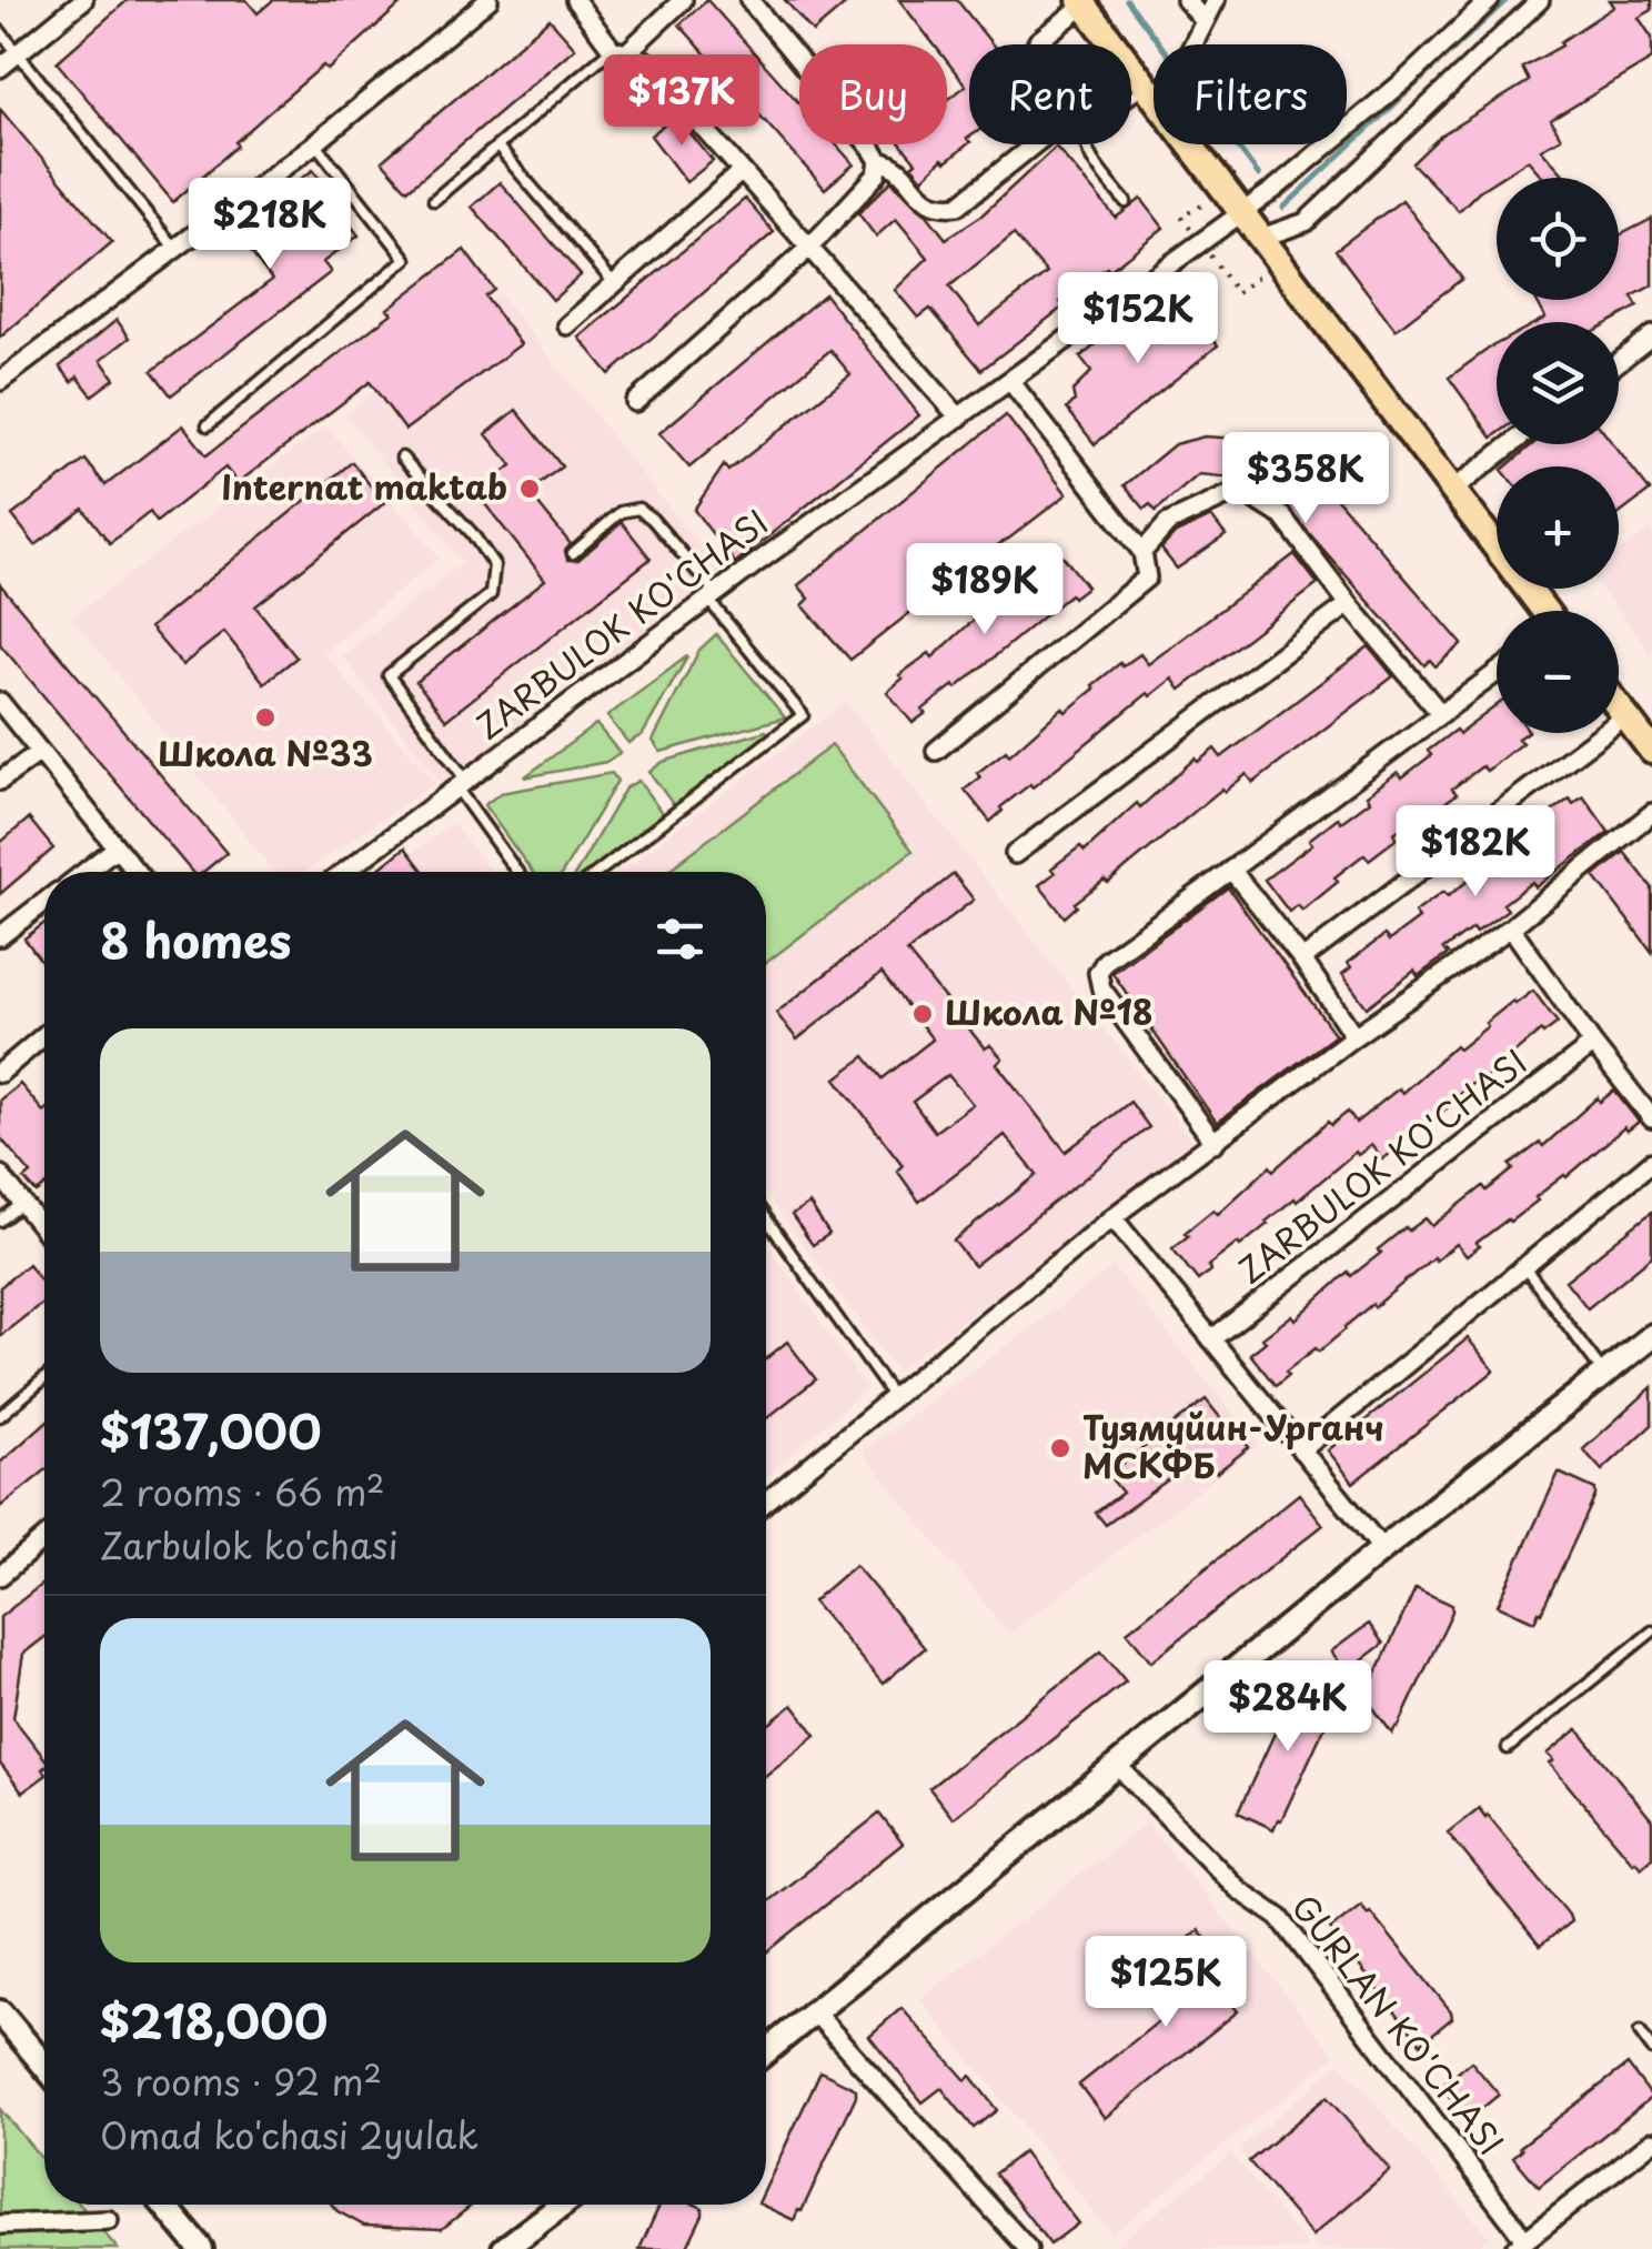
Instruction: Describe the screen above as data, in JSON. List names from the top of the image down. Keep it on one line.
{"streets":{"street":["ZARBULOK KO'CHASI","GURLAN KO'CHASI"]},"places":["Internat maktab","Школа №33","Школа №18","Туямуйин-Урганч МСКФБ"],"page":{"chip":["Buy","Rent","Filters"],"price":["$137K","$218K","$152K","$358K","$189K","$182K","$284K","$125K"],"map_buttons":["+","−"],"heading":"8 homes","list":[{"name":"$137,000","note":"2 rooms · 66 m² · Zarbulok ko'chasi"},{"name":"$218,000","note":"3 rooms · 92 m² · Omad ko'chasi 2yulak"}]}}
